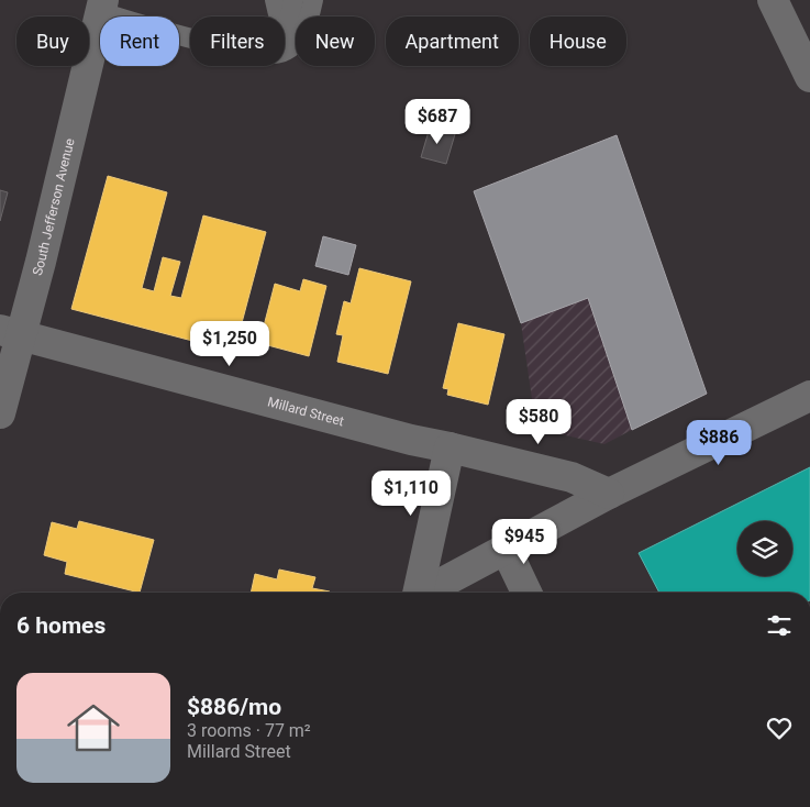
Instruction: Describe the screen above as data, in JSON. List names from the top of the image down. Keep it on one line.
{"streets":{"street":["South Jefferson Avenue","Millard Street"]},"crossings":[["South Jefferson Avenue","Millard Street"]],"page":{"chip":["Buy","Rent","Filters","New","Apartment","House"],"price":["$687","$1,250","$580","$886","$1,110","$945"],"heading":"6 homes","list":[{"name":"$886/mo","note":"3 rooms · 77 m² · Millard Street"}]}}
